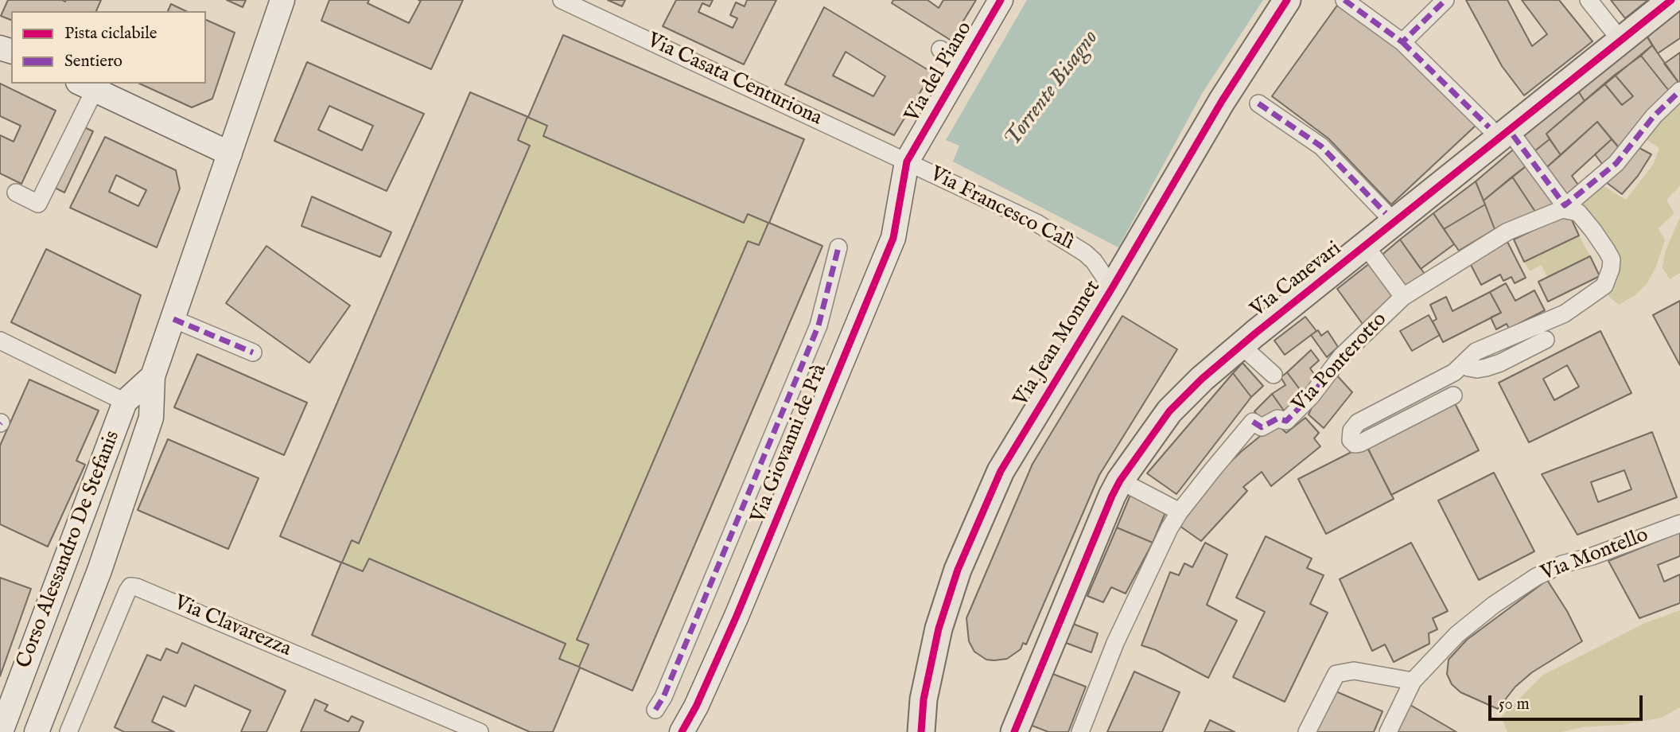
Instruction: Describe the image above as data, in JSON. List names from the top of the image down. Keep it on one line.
{"streets":{"main road":["Via del Piano","Via Canevari","Via Jean Monnet","Via Giovanni de Prà","Corso Alessandro De Stefanis"],"street":["Via Casata Centuriona","Via Francesco Calì","Via Ponterotto","Via Montello","Via Clavarezza"]},"crossings":[["Via del Piano","Via Casata Centuriona"],["Via del Piano","Via Francesco Calì"],["Via del Piano","Via Giovanni de Prà"],["Via Casata Centuriona","Via Francesco Calì"],["Via Casata Centuriona","Via Giovanni de Prà"],["Via Francesco Calì","Via Jean Monnet"],["Via Francesco Calì","Via Giovanni de Prà"]],"water":["Torrente Bisagno"],"legend":["Pista ciclabile","Sentiero"],"scale_bar":"50 m"}
